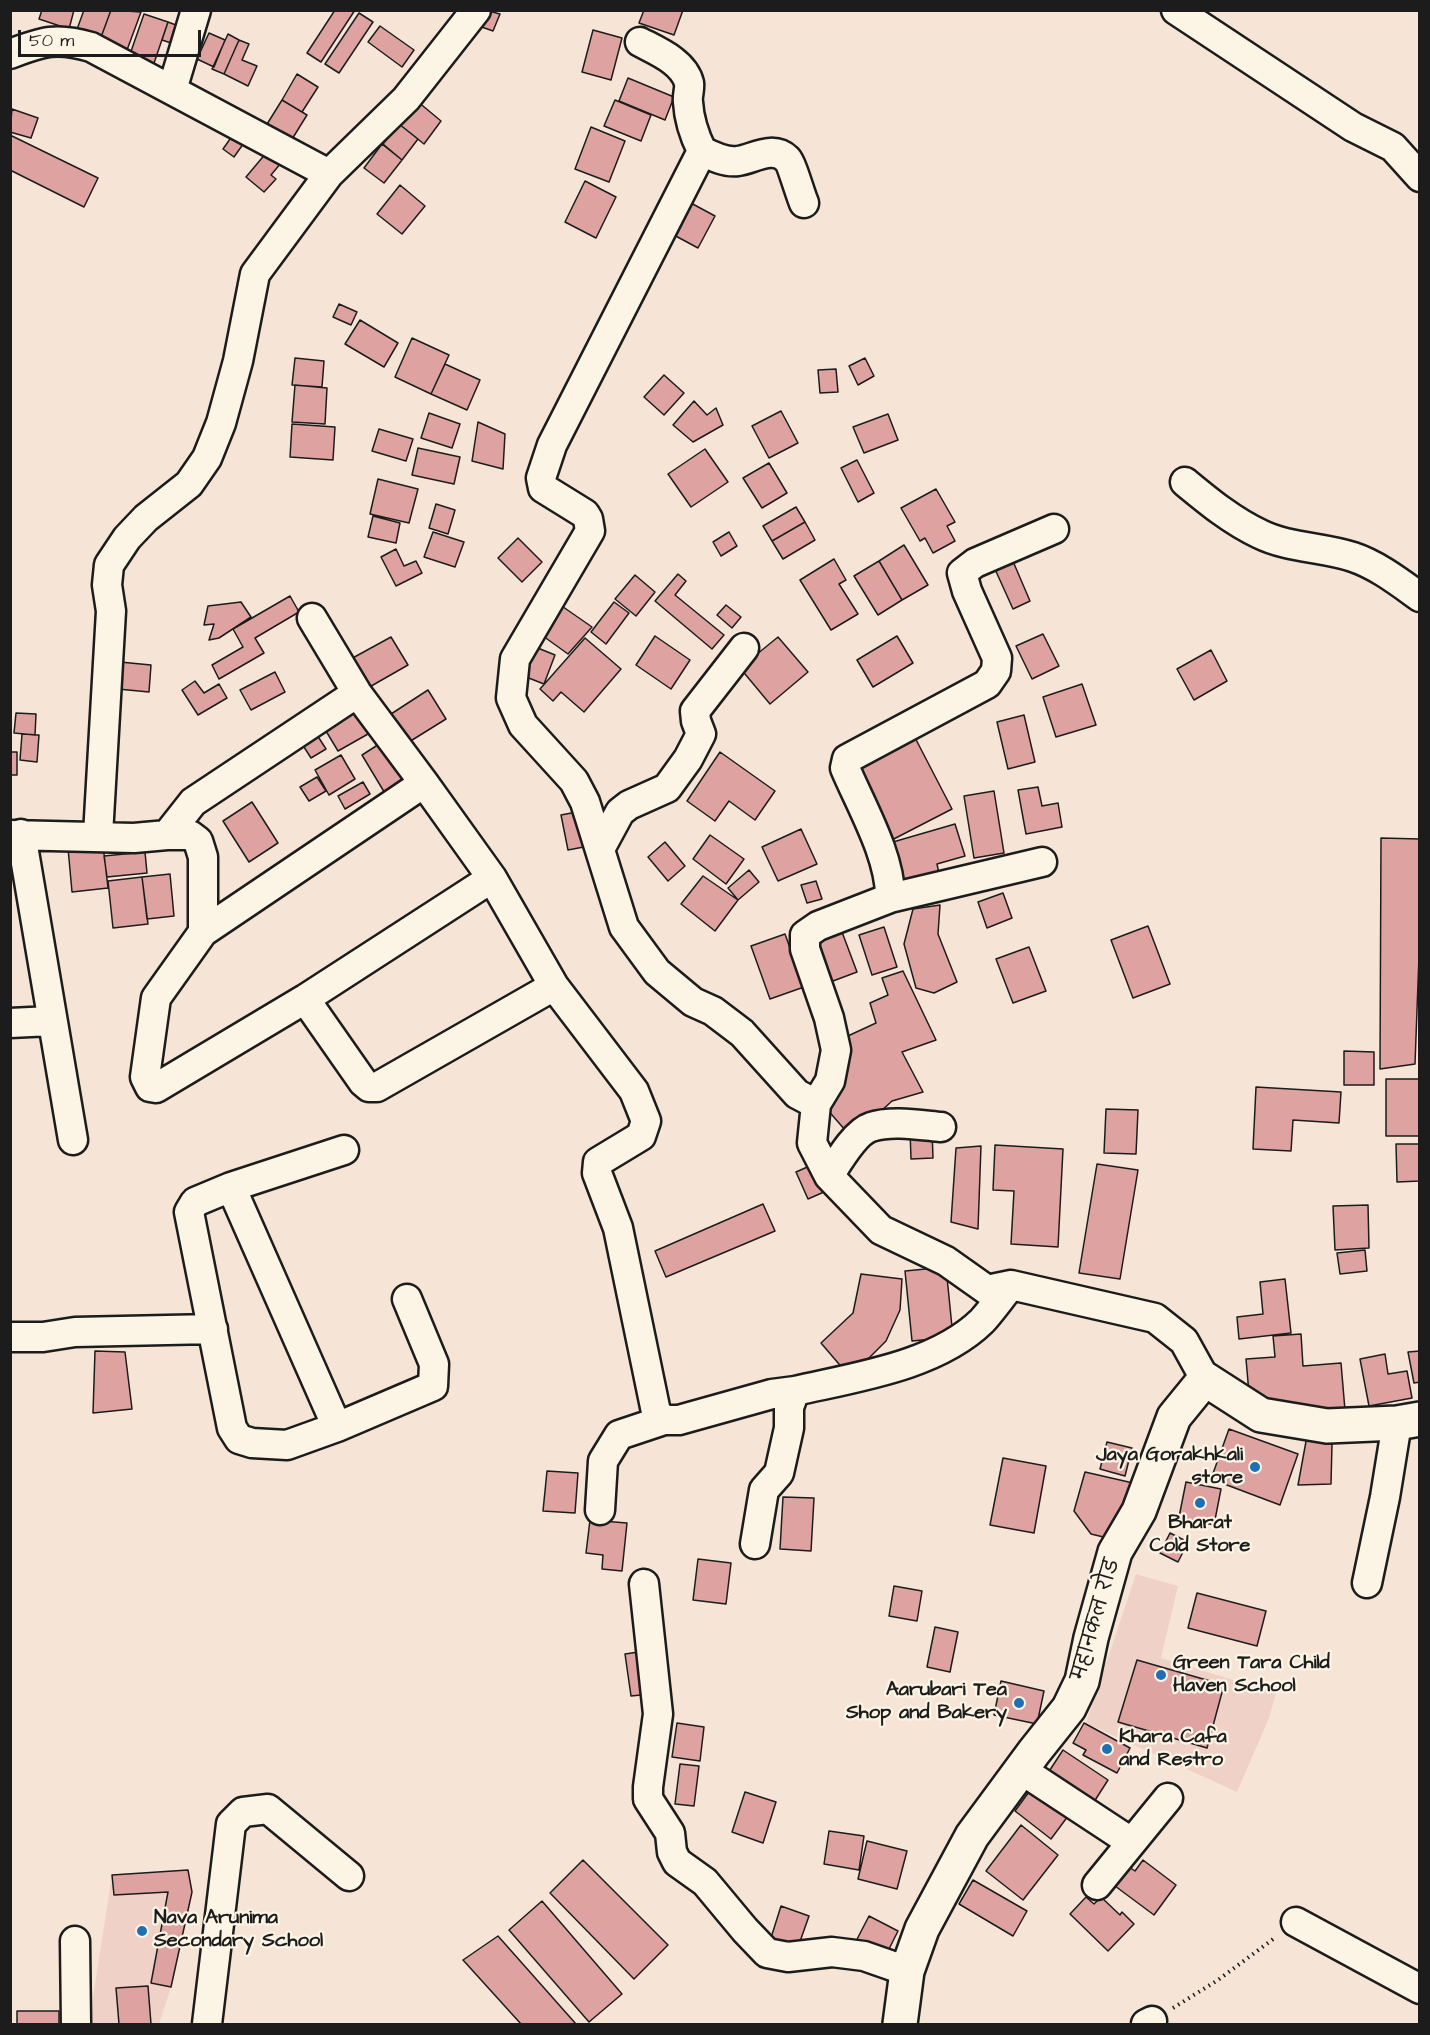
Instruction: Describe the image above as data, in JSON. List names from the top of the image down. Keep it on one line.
{"streets":{"main road":["महानकल रोड"]},"places":["Jaya Gorakhkali store","Bharat Cold Store","Green Tara Child Haven School","Aarubari Tea Shop and Bakery","Khara Cafa and Restro","Nava Arunima Secondary School"],"scale_bar":"50 m"}
